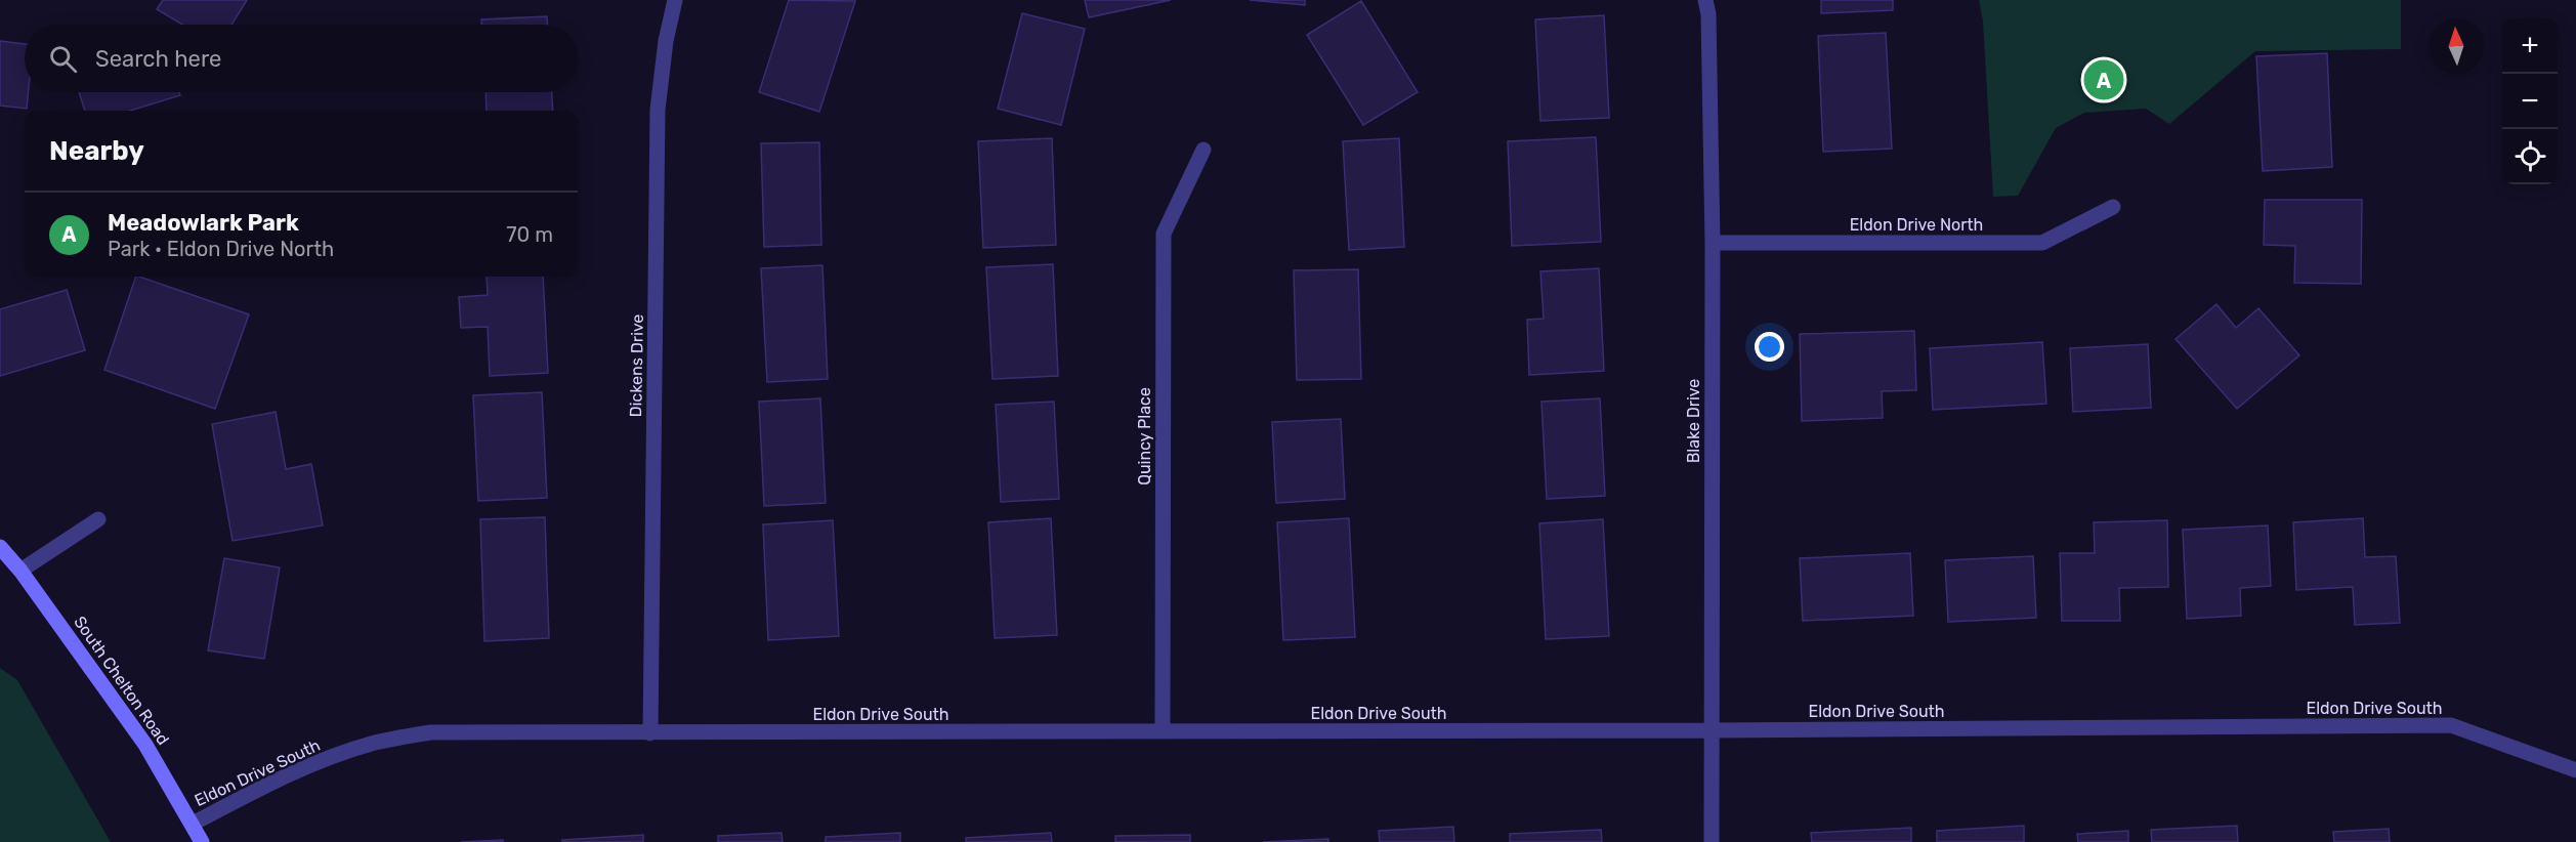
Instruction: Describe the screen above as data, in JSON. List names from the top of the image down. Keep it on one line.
{"streets":{"main road":["South Chelton Road"],"street":["Eldon Drive North","Dickens Drive","Blake Drive","Quincy Place","Eldon Drive South"]},"crossings":[["Eldon Drive North","Blake Drive"],["Dickens Drive","Eldon Drive South"],["Blake Drive","Eldon Drive South"],["Quincy Place","Eldon Drive South"],["South Chelton Road","Eldon Drive South"]],"north":"top","page":{"map_buttons":["+","−"],"search":"Search here","pins":"A","heading":"Nearby","list":[{"mark":"A","name":"Meadowlark Park","note":"Park · Eldon Drive North","value":"70 m"}]}}
